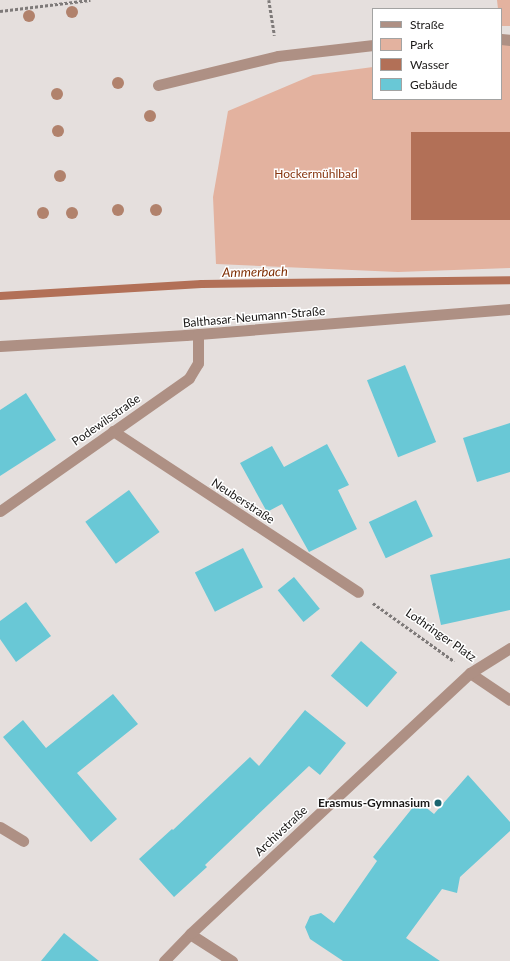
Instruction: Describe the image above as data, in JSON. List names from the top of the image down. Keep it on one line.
{"streets":{"street":["Balthasar-Neumann-Straße","Podewilsstraße","Neuberstraße","Lothringer Platz","Archivstraße"]},"crossings":[["Balthasar-Neumann-Straße","Podewilsstraße"],["Podewilsstraße","Neuberstraße"],["Neuberstraße","Lothringer Platz"],["Lothringer Platz","Archivstraße"]],"water":["Ammerbach"],"parks":["Hockermühlbad"],"places":["Erasmus-Gymnasium"],"legend":["Straße","Park","Wasser","Gebäude"]}
